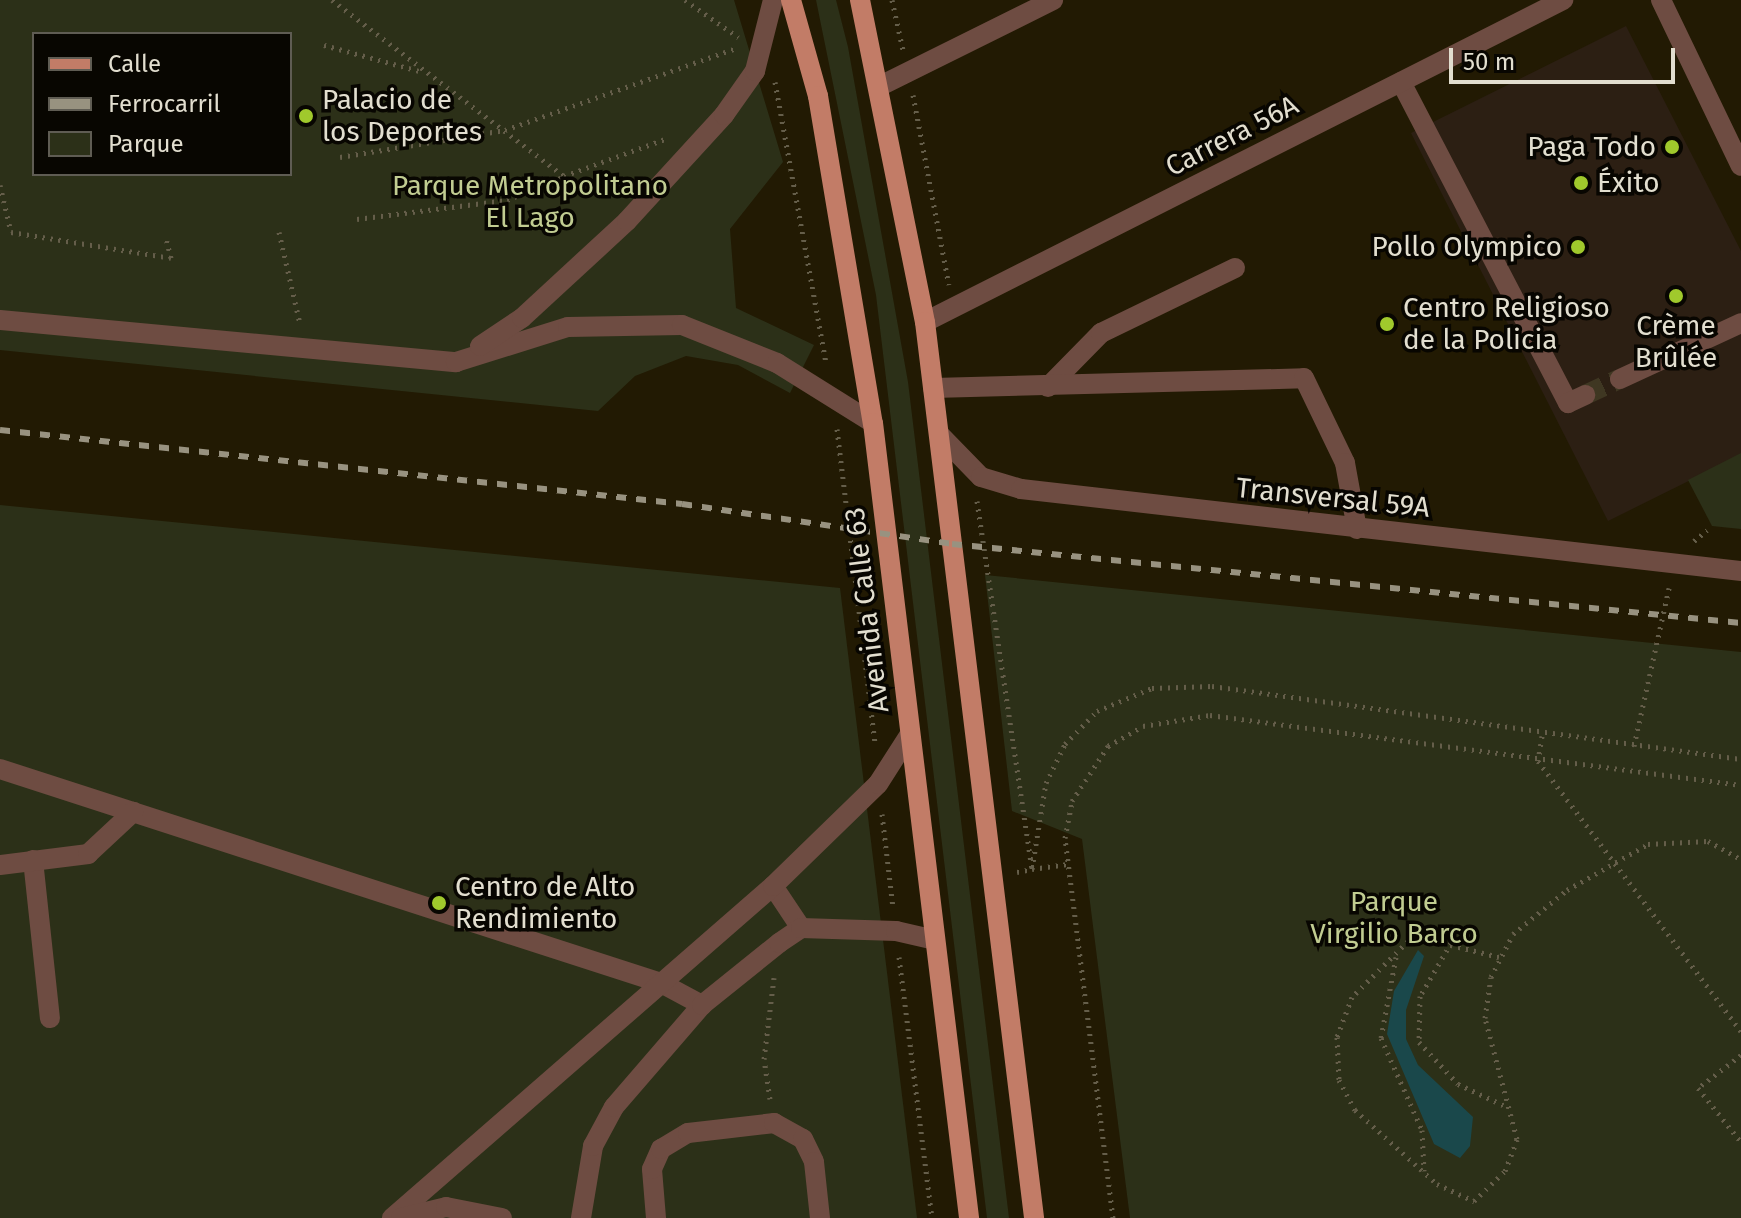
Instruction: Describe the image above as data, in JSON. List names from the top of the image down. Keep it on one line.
{"streets":{"main road":["Avenida Calle 63"],"street":["Carrera 56A","Transversal 59A"]},"parks":["Parque Metropolitano El Lago","Parque Virgilio Barco"],"places":["Palacio de los Deportes","Paga Todo","Éxito","Pollo Olympico","Crème Brûlée","Centro Religioso de la Policia","Centro de Alto Rendimiento"],"legend":["Calle","Ferrocarril","Parque"],"scale_bar":"50 m"}
